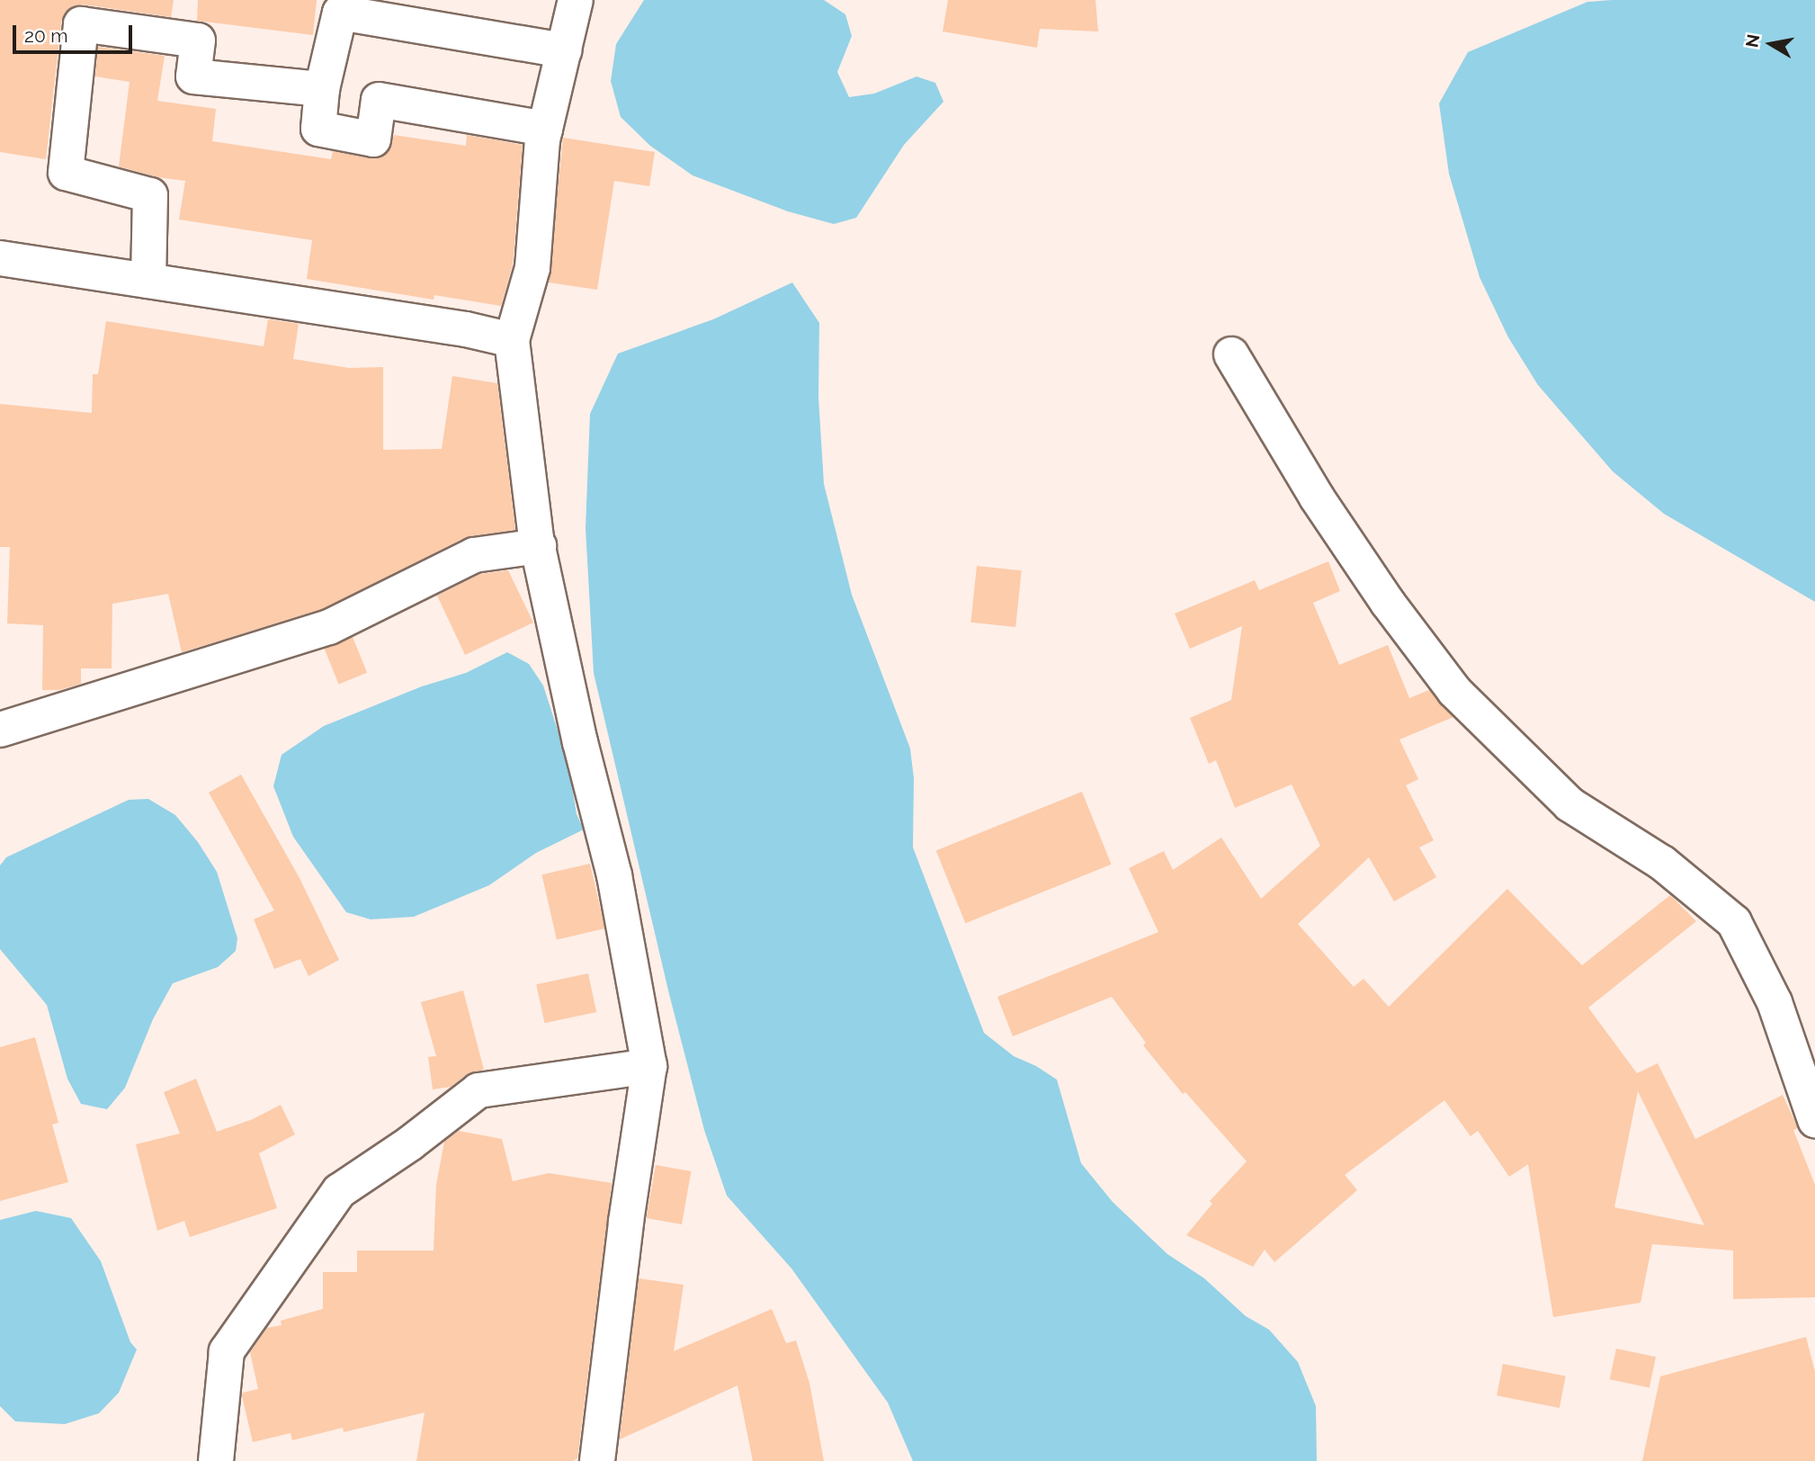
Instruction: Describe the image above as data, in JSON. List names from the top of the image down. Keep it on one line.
{"scale_bar":"20 m","north":"left"}
